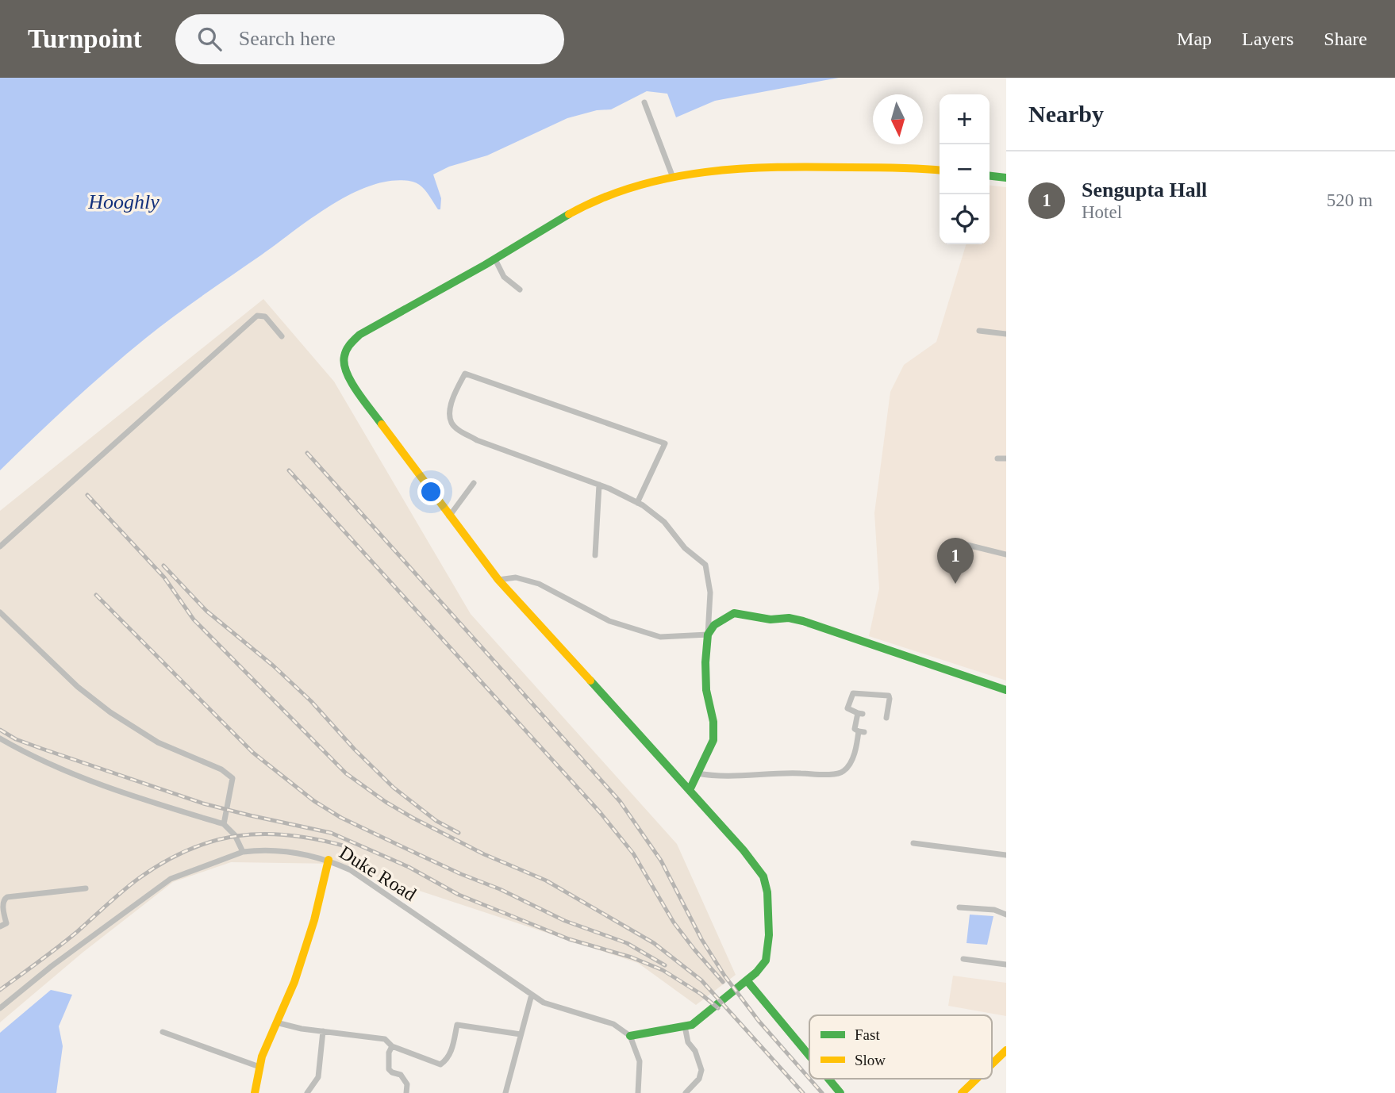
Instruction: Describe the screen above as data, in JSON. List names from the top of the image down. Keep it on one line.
{"streets":{"street":["Duke Road"]},"water":["Hooghly"],"legend":["Fast","Slow"],"north":"bottom","page":{"header":"Turnpoint","search":"Search here","nav":["Map","Layers","Share"],"heading":"Nearby","map_buttons":["+","−"],"list":[{"mark":"1","name":"Sengupta Hall","note":"Hotel","value":"520 m"}],"pins":"1"}}
